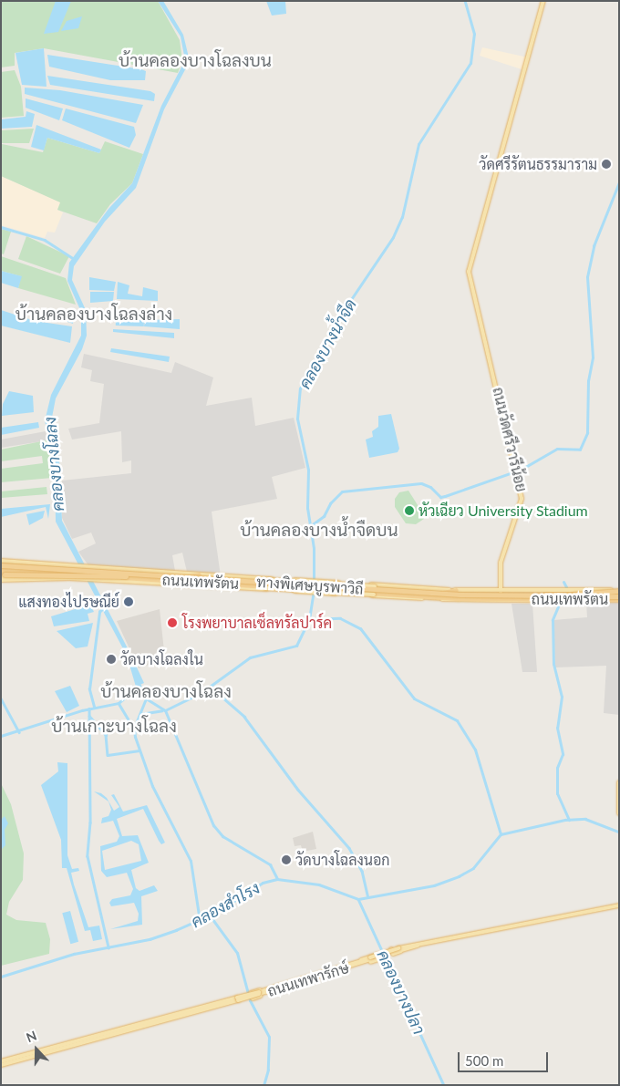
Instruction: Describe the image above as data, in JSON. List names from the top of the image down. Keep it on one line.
{"streets":{"highway":["ถนนเทพรัตน","ทางพิเศษบูรพาวิถี"],"main road":["ถนนวัดศรีวารีน้อย","ถนนเทพารักษ์"]},"crossings":[["ถนนวัดศรีวารีน้อย","ถนนเทพรัตน"],["ถนนเทพรัตน","ทางพิเศษบูรพาวิถี"]],"districts":["บ้านคลองบางโฉลงบน","บ้านคลองบางโฉลงล่าง","บ้านคลองบางน้ำจืดบน","บ้านคลองบางโฉลง","บ้านเกาะบางโฉลง"],"water":["คลองบางน้ำจืด","คลองบางโฉลง","คลองสำโรง","คลองบางปลา"],"places":["วัดศรีรัตนธรรมาราม","หัวเฉียว University Stadium","แสงทองไปรษณีย์","โรงพยาบาลเซ็ลทรัลปาร์ค","วัดบางโฉลงใน","วัดบางโฉลงนอก"],"scale_bar":"500 m","north":"top"}
